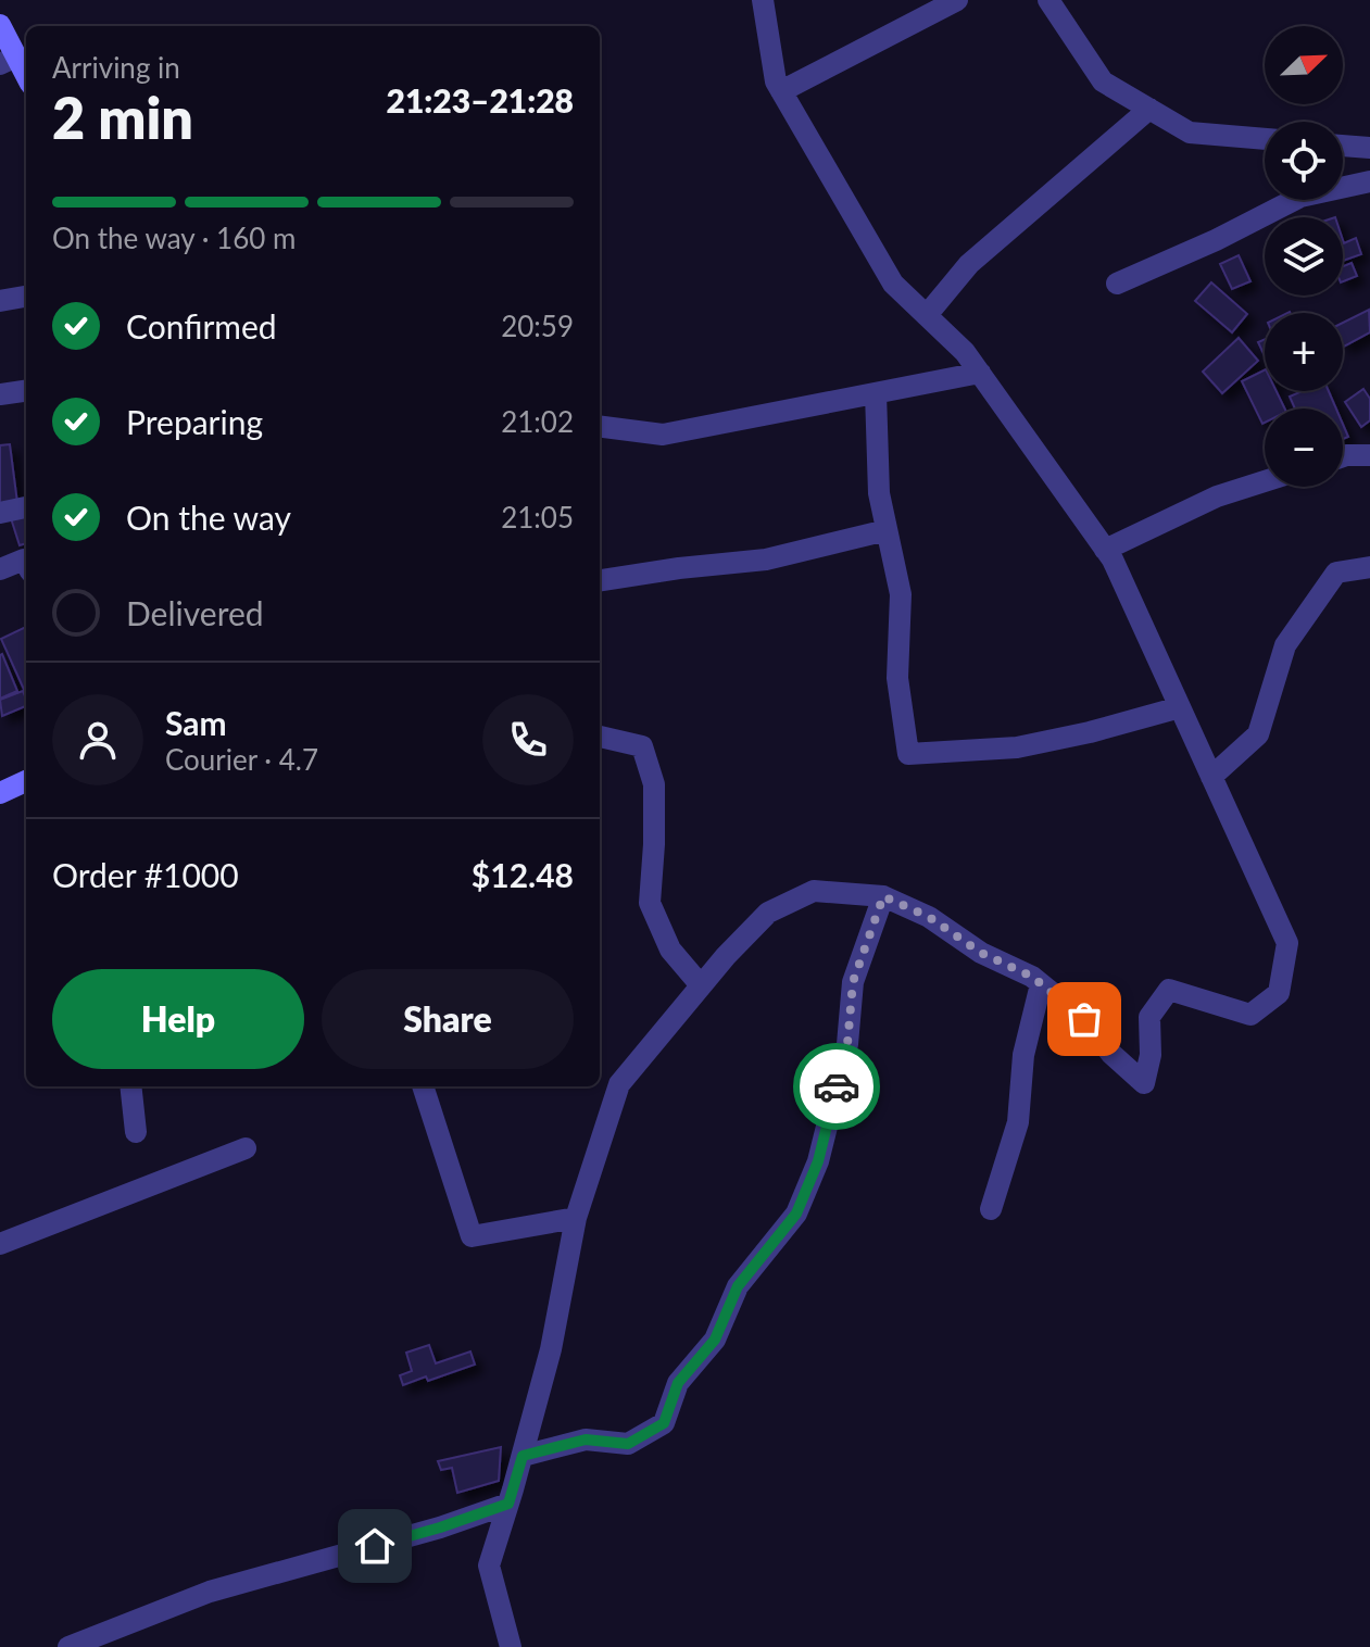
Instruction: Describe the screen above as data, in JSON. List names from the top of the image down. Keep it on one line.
{"north":"top right","page":{"map_buttons":["+","−"],"heading":["2 min","Arriving in","21:23–21:28"],"panel":["Sam","Courier · 4.7","Order #1000","$12.48"],"bar":"On the way · 160 m","list":[["Confirmed","20:59"],["Preparing","21:02"],["On the way","21:05"],"Delivered"],"buttons":["Help","Share"]}}
